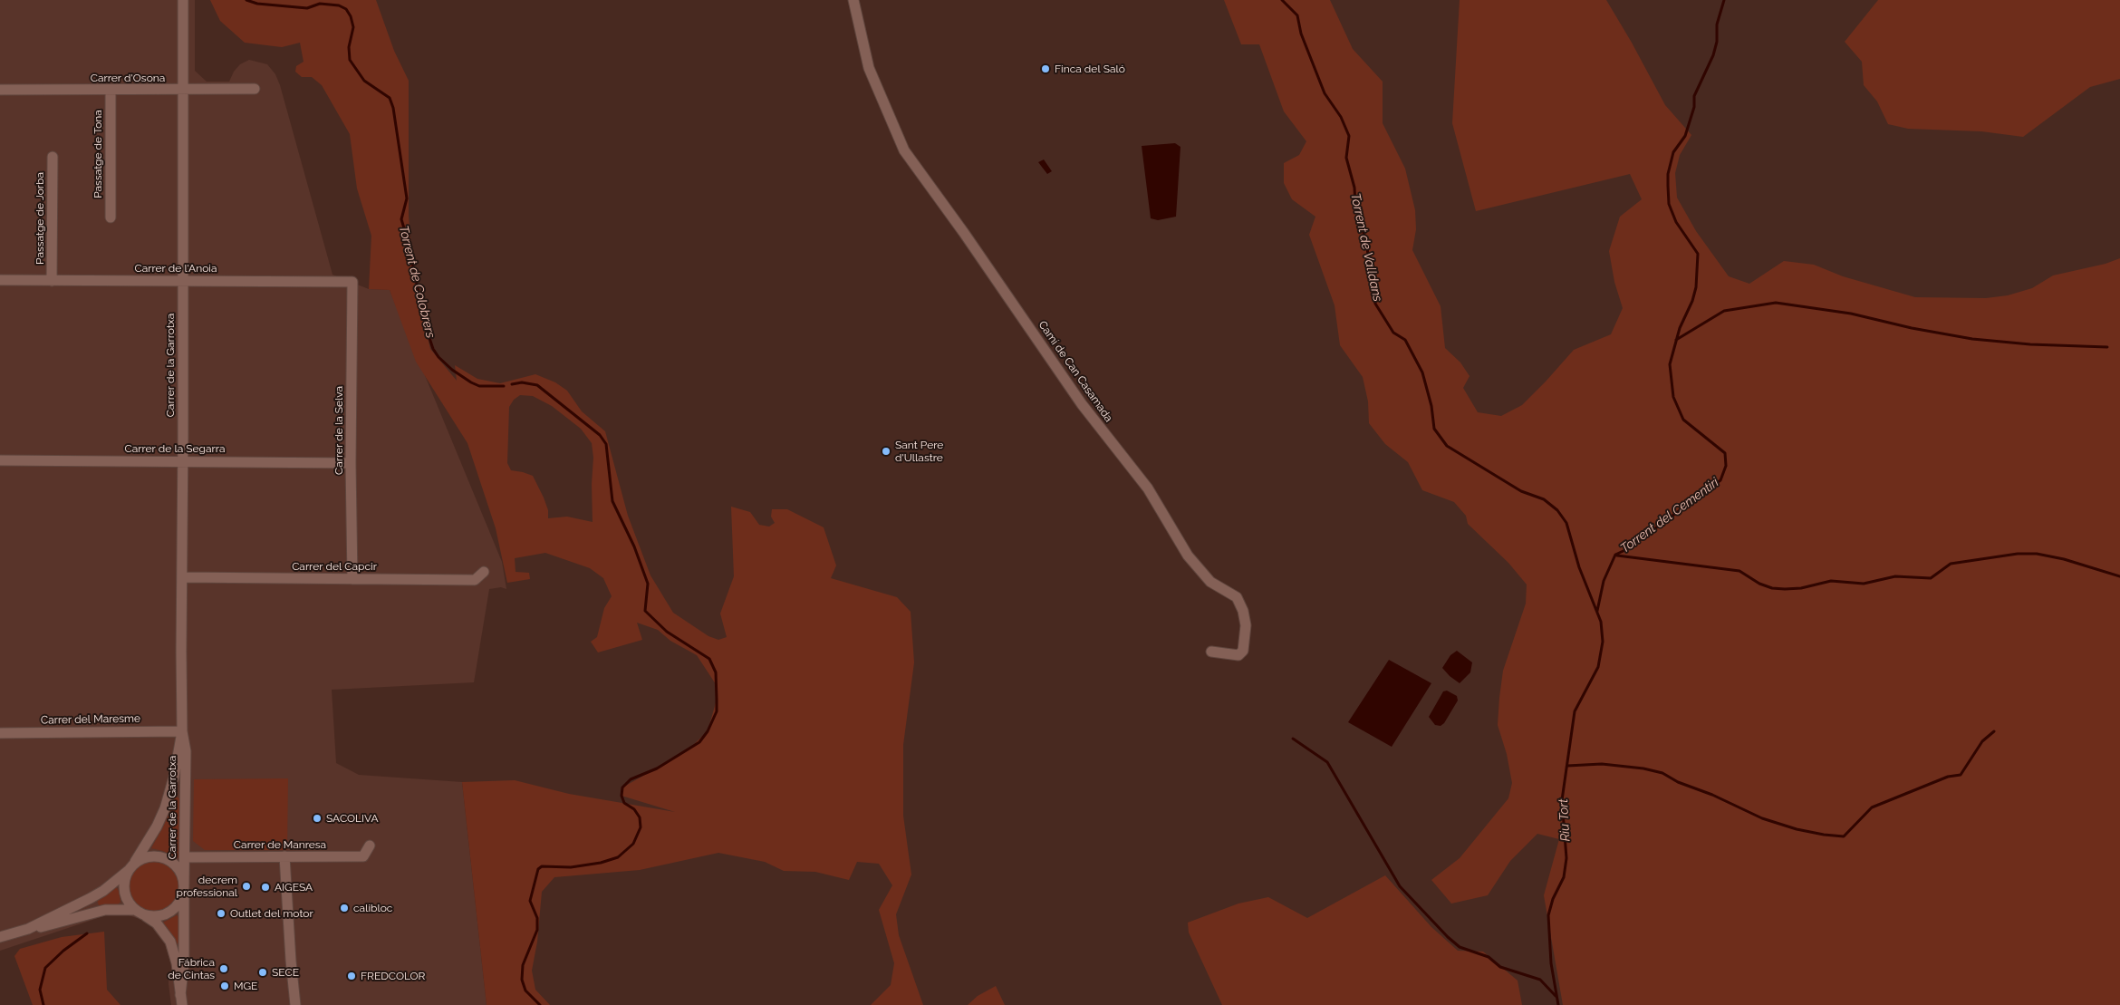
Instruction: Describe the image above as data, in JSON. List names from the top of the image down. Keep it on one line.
{"streets":{"street":["Carrer d'Osona","Passatge de Tona","Passatge de Jorba","Carrer de l'Anoia","Carrer de la Garrotxa","Camí de Can Casamada","Carrer de la Selva","Carrer de la Segarra","Carrer del Capcir","Carrer del Maresme","Carrer de Manresa"]},"crossings":[["Carrer d'Osona","Passatge de Tona"],["Carrer d'Osona","Carrer de la Garrotxa"],["Passatge de Jorba","Carrer de l'Anoia"],["Carrer de l'Anoia","Carrer de la Garrotxa"],["Carrer de l'Anoia","Carrer de la Selva"],["Carrer de la Garrotxa","Carrer de la Segarra"],["Carrer de la Garrotxa","Carrer del Capcir"],["Carrer de la Garrotxa","Carrer del Maresme"],["Carrer de la Garrotxa","Carrer de Manresa"],["Carrer de la Selva","Carrer de la Segarra"],["Carrer de la Selva","Carrer del Capcir"]],"water":["Torrent de Valldans","Torrent de Colobrers","Torrent del Cementiri","Riu Tort"],"places":["Finca del Saló","Sant Pere d'Ullastre","SACOLIVA","decrem professional","AIGESA","calibloc","Outlet del motor","Fábrica de Cintas","SECE","FREDCOLOR","MGE"]}
